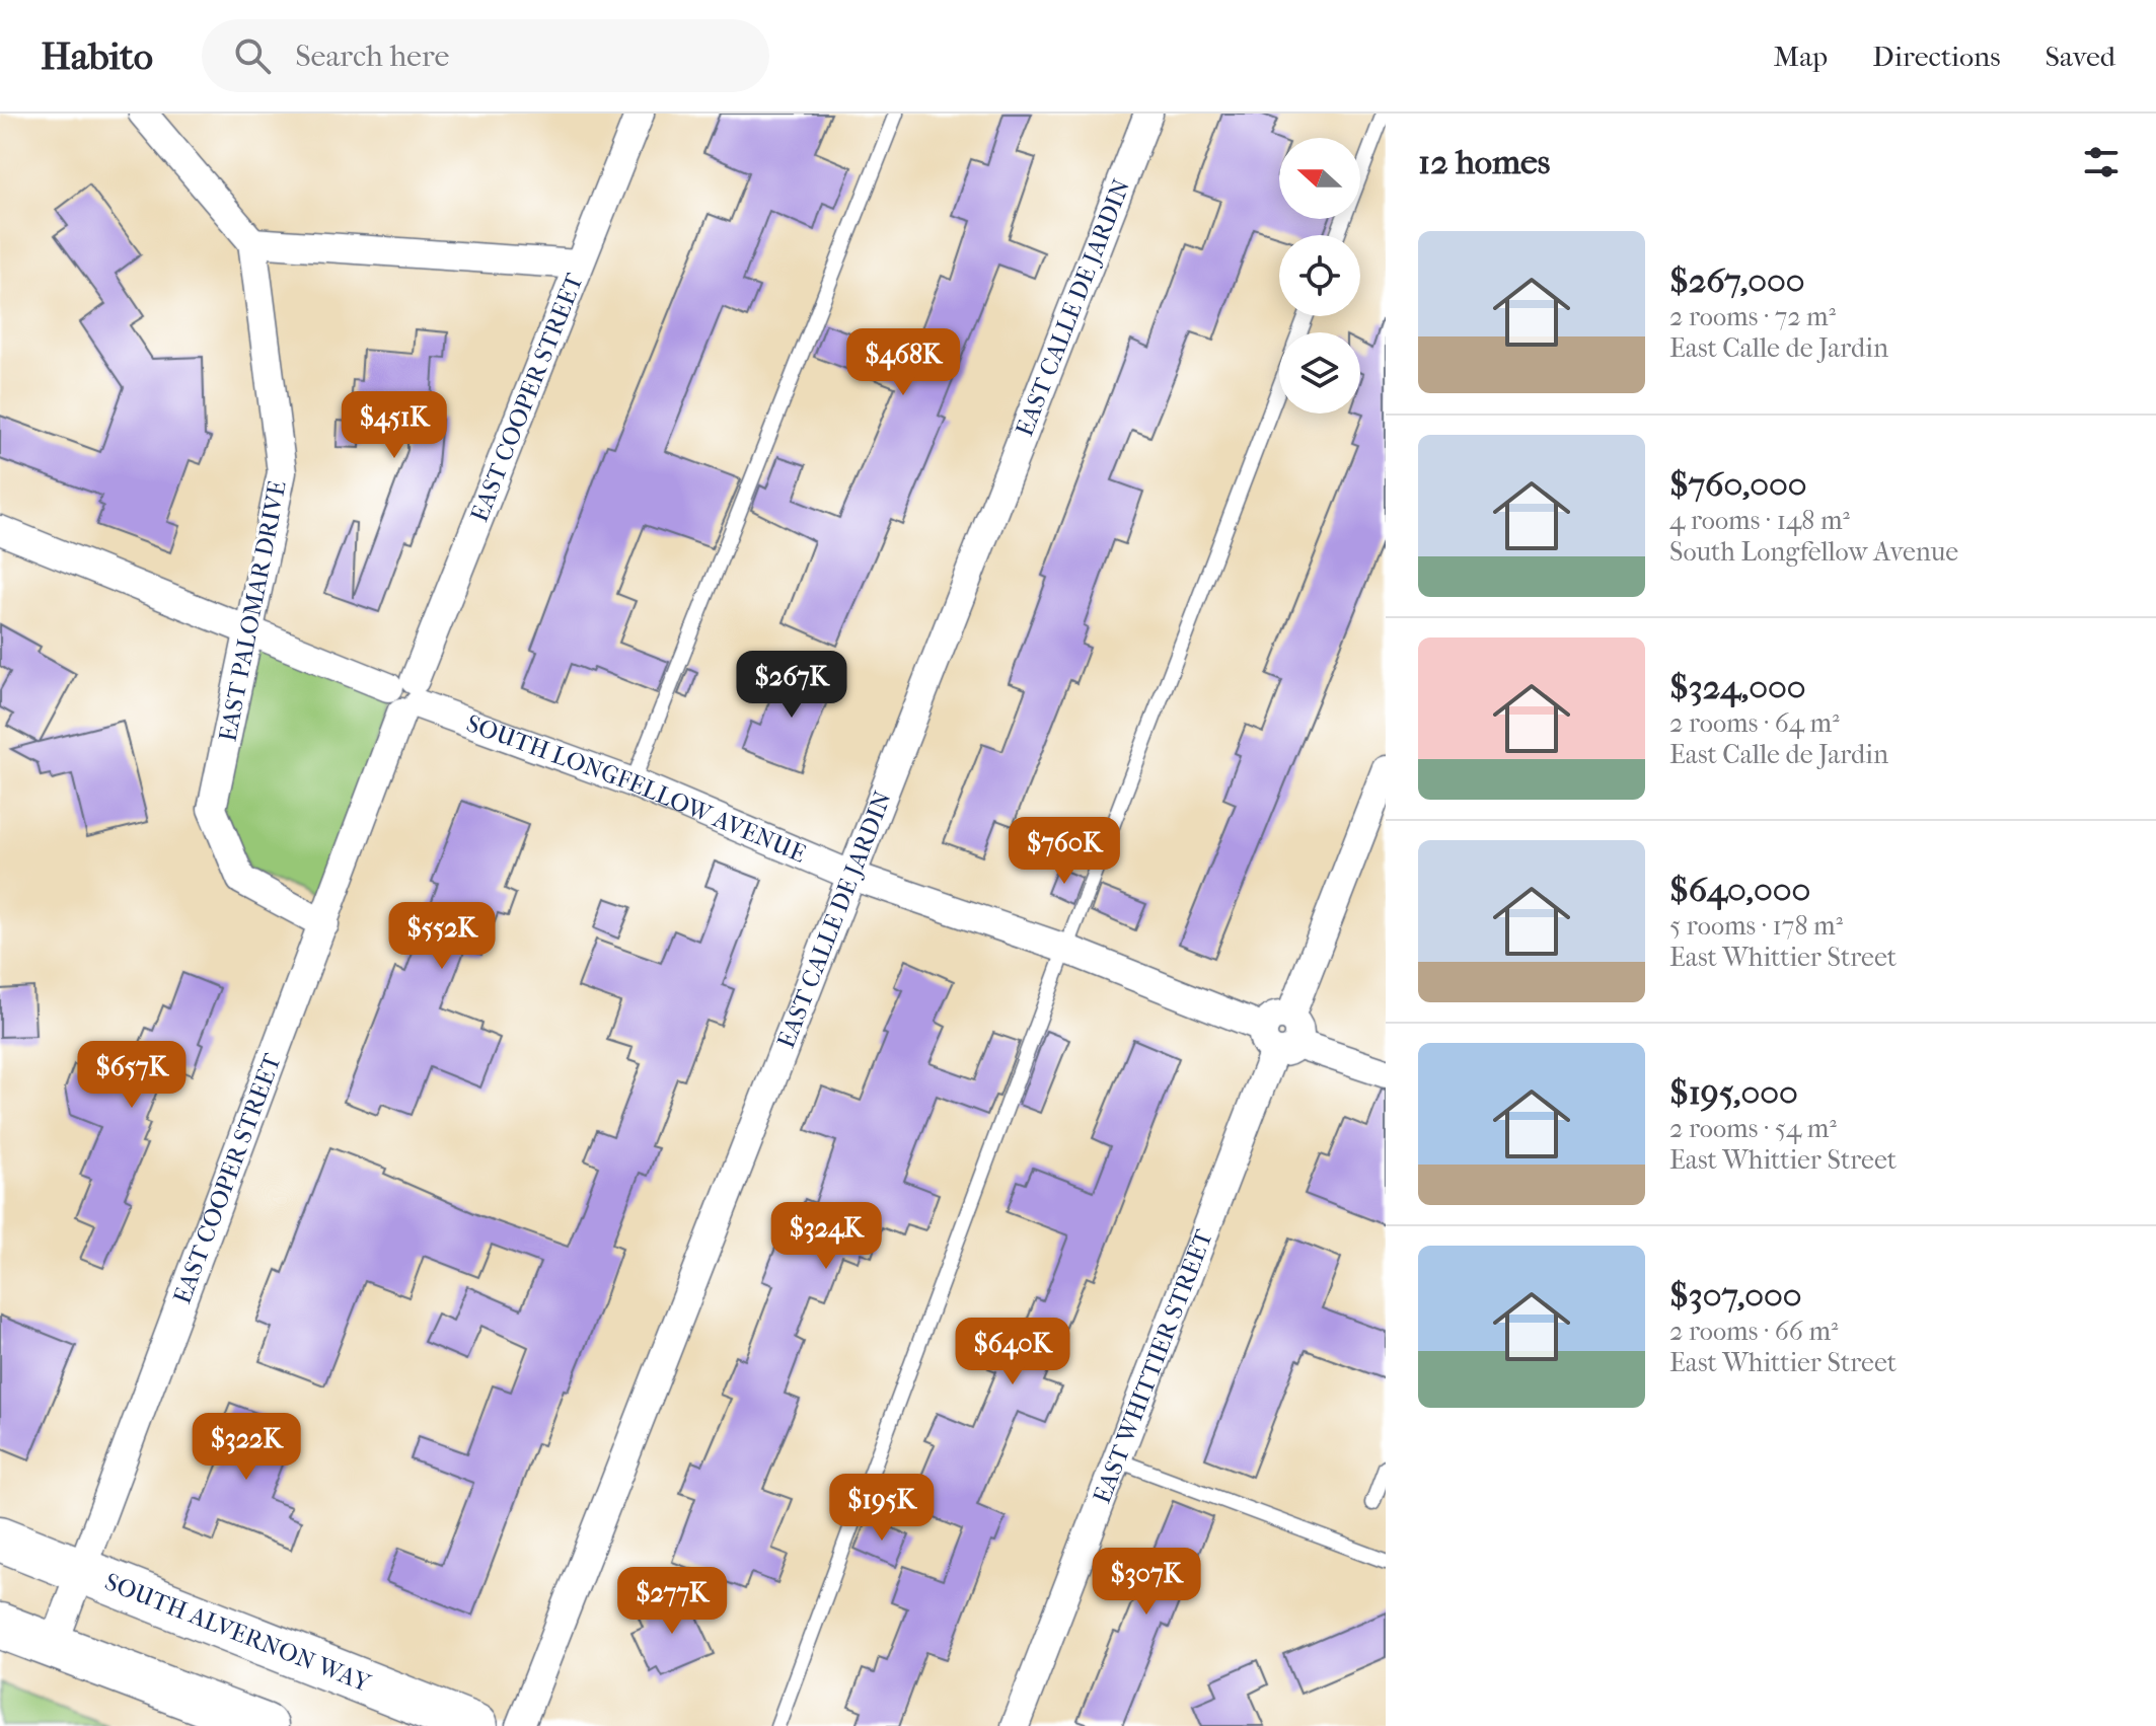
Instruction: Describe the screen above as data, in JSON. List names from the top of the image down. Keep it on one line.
{"streets":{"main road":["SOUTH ALVERNON WAY"],"street":["EAST CALLE DE JARDIN","EAST COOPER STREET","EAST PALOMAR DRIVE","SOUTH LONGFELLOW AVENUE","EAST WHITTIER STREET"]},"crossings":[["EAST CALLE DE JARDIN","SOUTH LONGFELLOW AVENUE"],["EAST COOPER STREET","EAST PALOMAR DRIVE"],["EAST COOPER STREET","SOUTH LONGFELLOW AVENUE"],["EAST COOPER STREET","SOUTH ALVERNON WAY"],["EAST PALOMAR DRIVE","SOUTH LONGFELLOW AVENUE"],["SOUTH LONGFELLOW AVENUE","EAST WHITTIER STREET"]],"north":"left","page":{"header":"Habito","search":"Search here","nav":["Map","Directions","Saved"],"heading":"12 homes","list":[{"name":"$267,000","note":"2 rooms · 72 m² · East Calle de Jardin"},{"name":"$760,000","note":"4 rooms · 148 m² · South Longfellow Avenue"},{"name":"$324,000","note":"2 rooms · 64 m² · East Calle de Jardin"},{"name":"$640,000","note":"5 rooms · 178 m² · East Whittier Street"},{"name":"$195,000","note":"2 rooms · 54 m² · East Whittier Street"},{"name":"$307,000","note":"2 rooms · 66 m² · East Whittier Street"}],"price":["$468K","$451K","$267K","$760K","$552K","$657K","$324K","$640K","$322K","$195K","$307K","$277K"]}}
